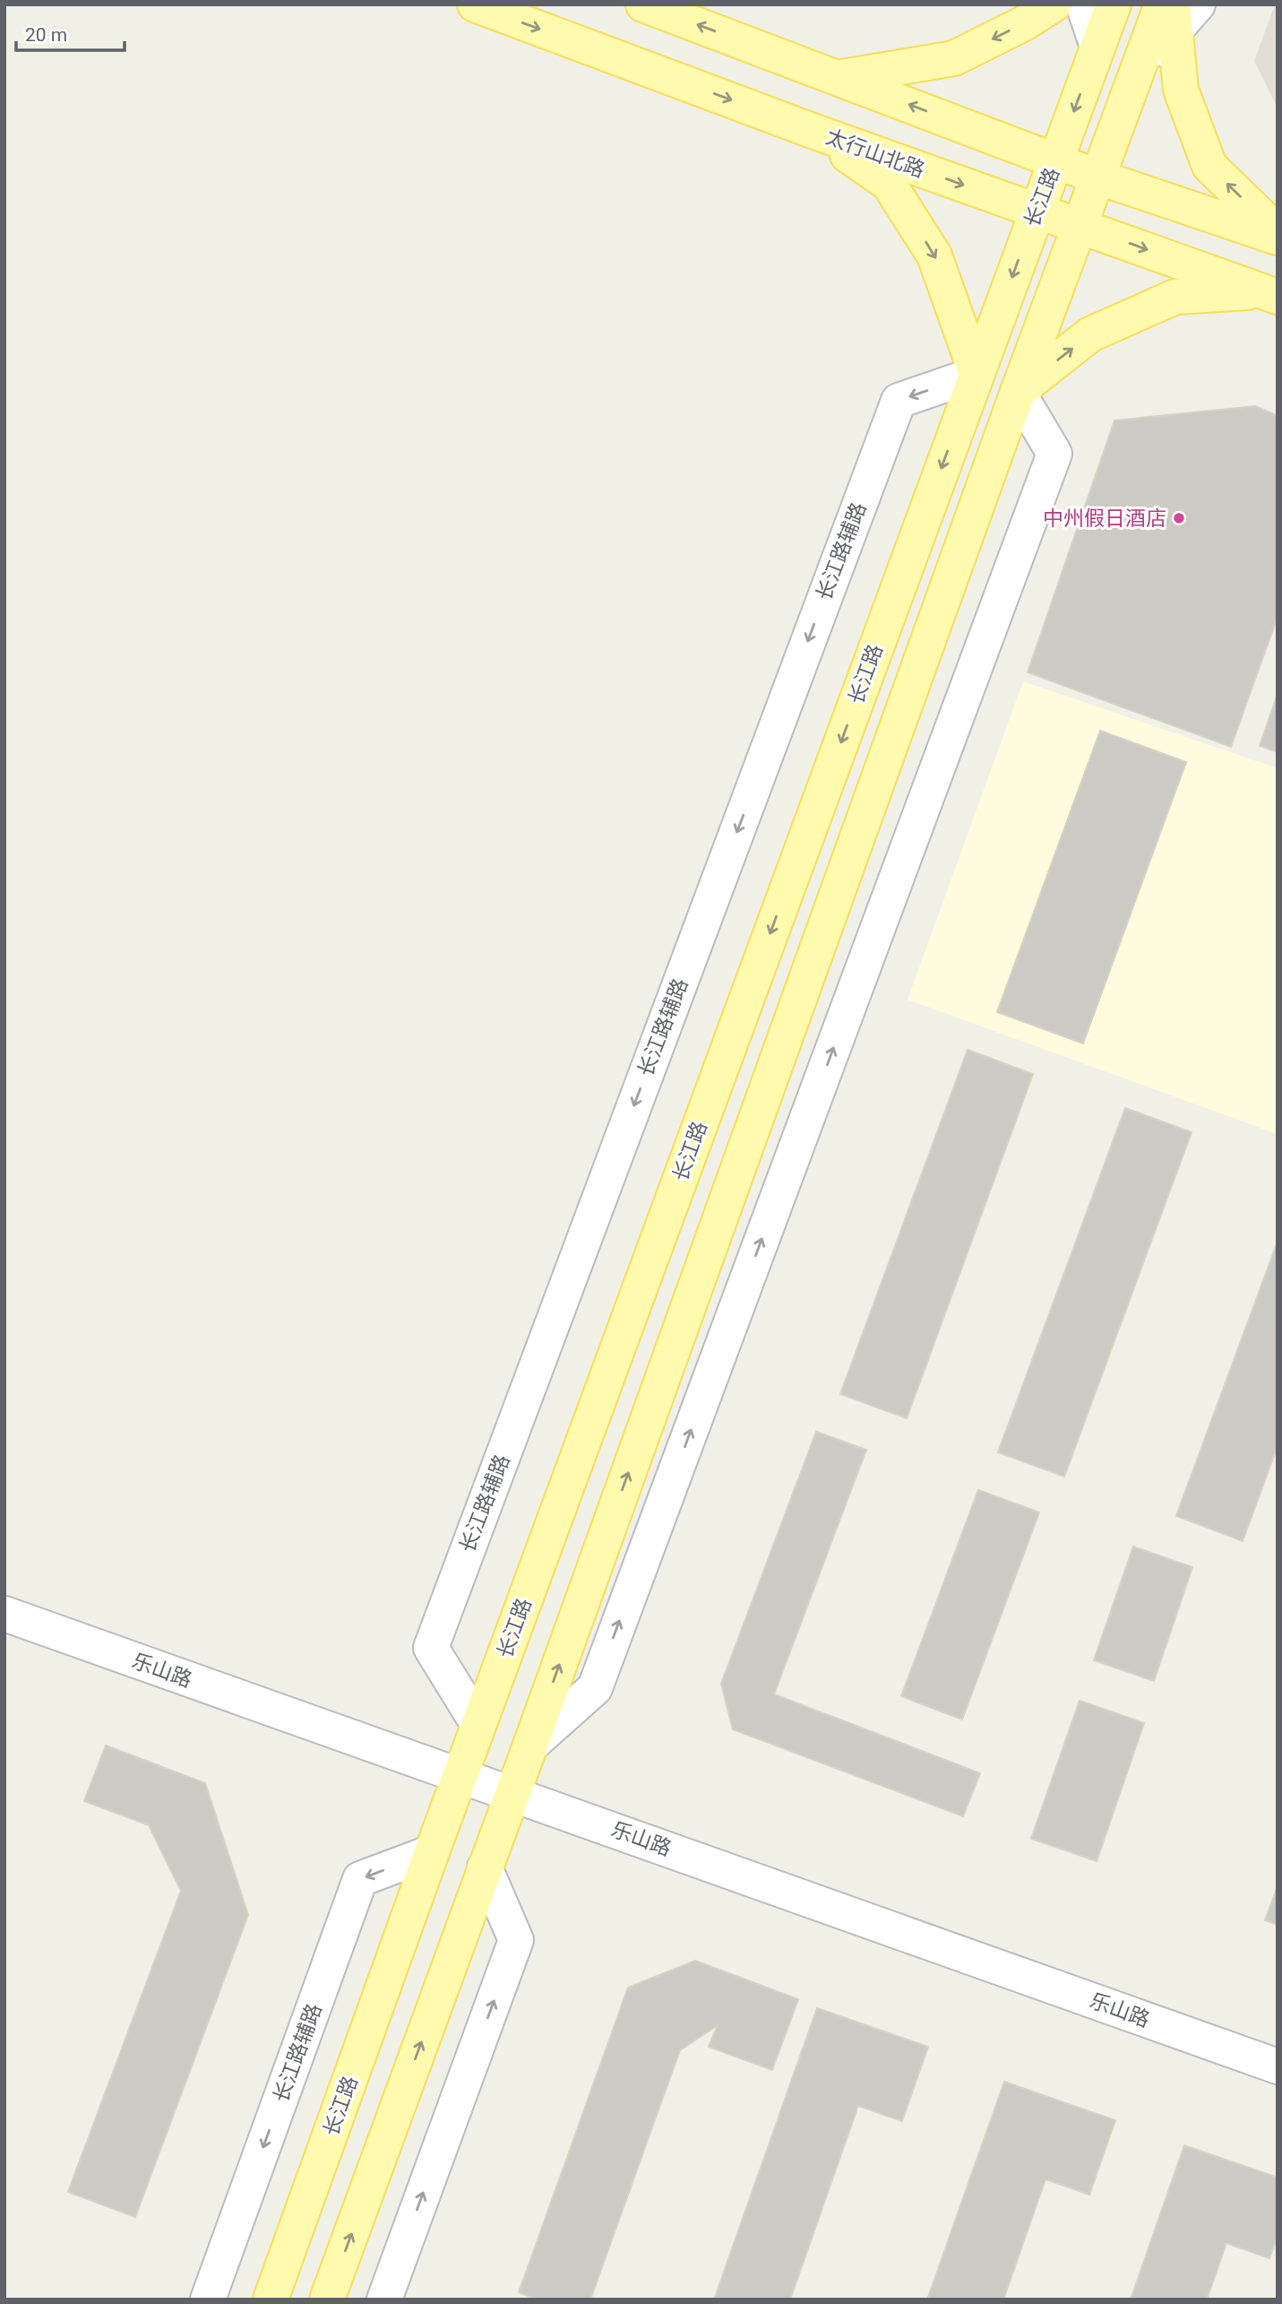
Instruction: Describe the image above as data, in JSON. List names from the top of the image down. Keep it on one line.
{"streets":{"main road":["太行山北路","长江路"],"street":["长江路辅路","乐山路"]},"crossings":[["太行山北路","长江路"],["长江路","长江路辅路"],["长江路","乐山路"]],"places":["中州假日酒店"],"scale_bar":"20 m"}
